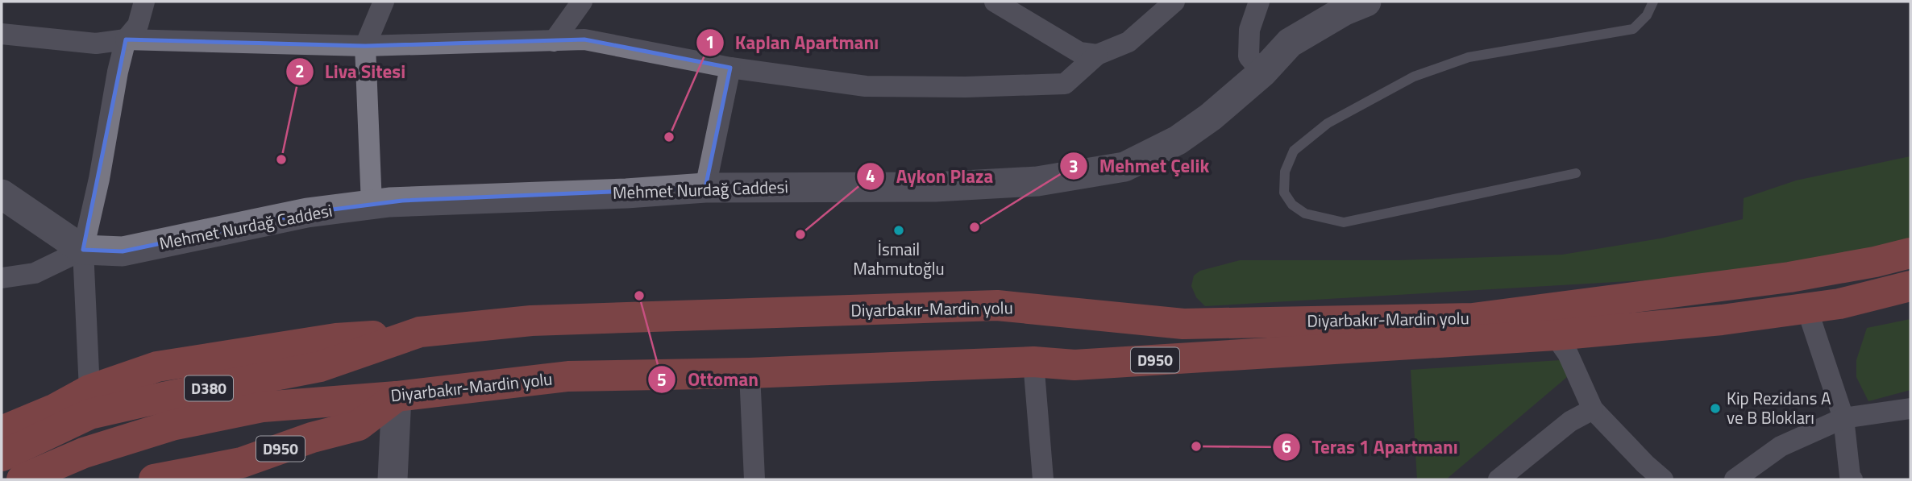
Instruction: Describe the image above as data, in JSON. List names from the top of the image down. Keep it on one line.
{"streets":{"highway":["Diyarbakır-Mardin yolu","D950","D380"],"street":["Mehmet Nurdağ Caddesi"]},"crossings":[["Diyarbakır-Mardin yolu","D950"]],"places":["Kaplan Apartmanı","Liva Sitesi","Mehmet Çelik","İsmail Mahmutoğlu","Aykon Plaza","Ottoman","Kip Rezidans A ve B Blokları","Teras 1 Apartmanı"]}
